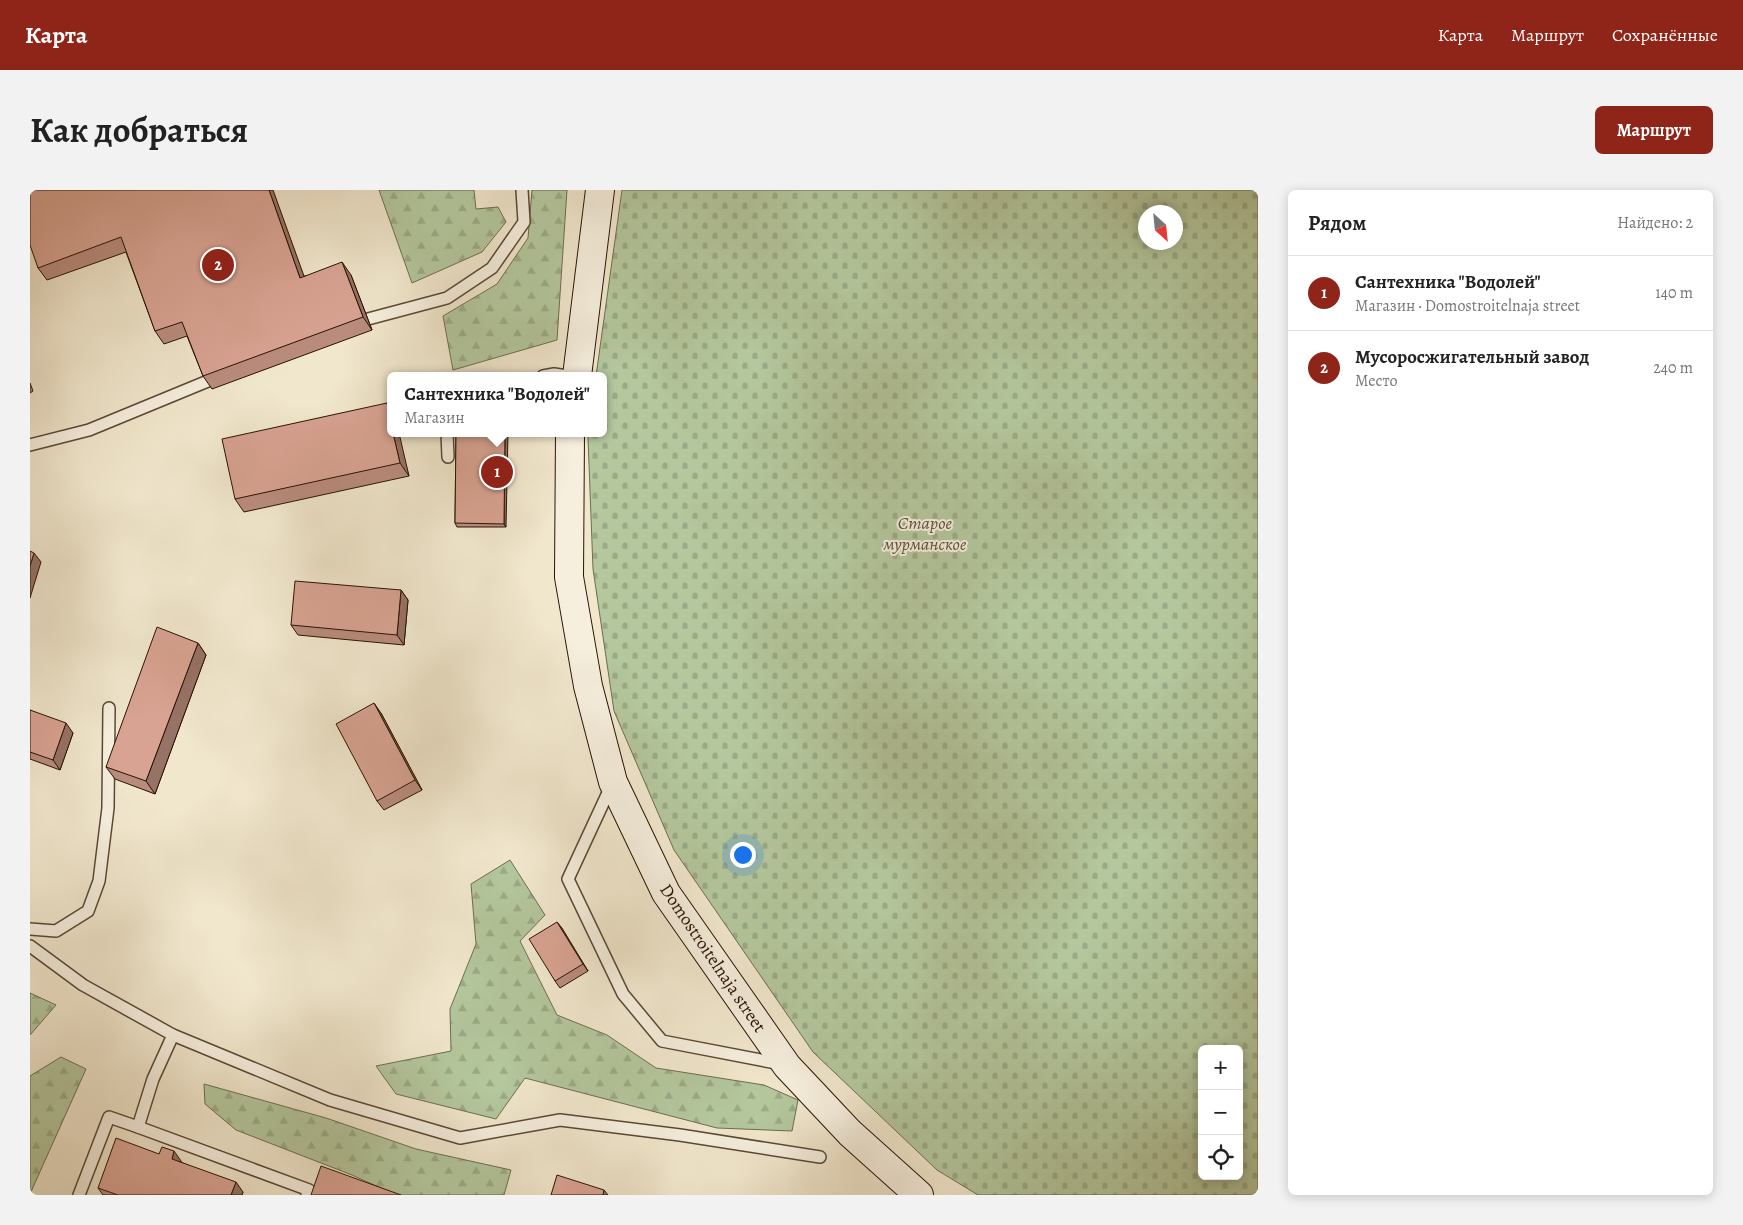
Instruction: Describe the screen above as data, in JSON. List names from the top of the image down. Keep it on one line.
{"streets":{"street":["Domostroitelnaja street"]},"parks":["Старое мурманское"],"north":"bottom right","page":{"header":"Карта","nav":["Карта","Маршрут","Сохранённые"],"title":"Как добраться","buttons":"Маршрут","heading":["Рядом","Найдено: 2"],"pins":["2","1"],"list":[{"mark":"1","name":"Сантехника \"Водолей\"","note":"Магазин · Domostroitelnaja street","value":"140 m"},{"mark":"2","name":"Мусоросжигательный завод","note":"Место","value":"240 m"}],"popup":["Сантехника \"Водолей\"","Магазин"],"map_buttons":["+","−"]}}
